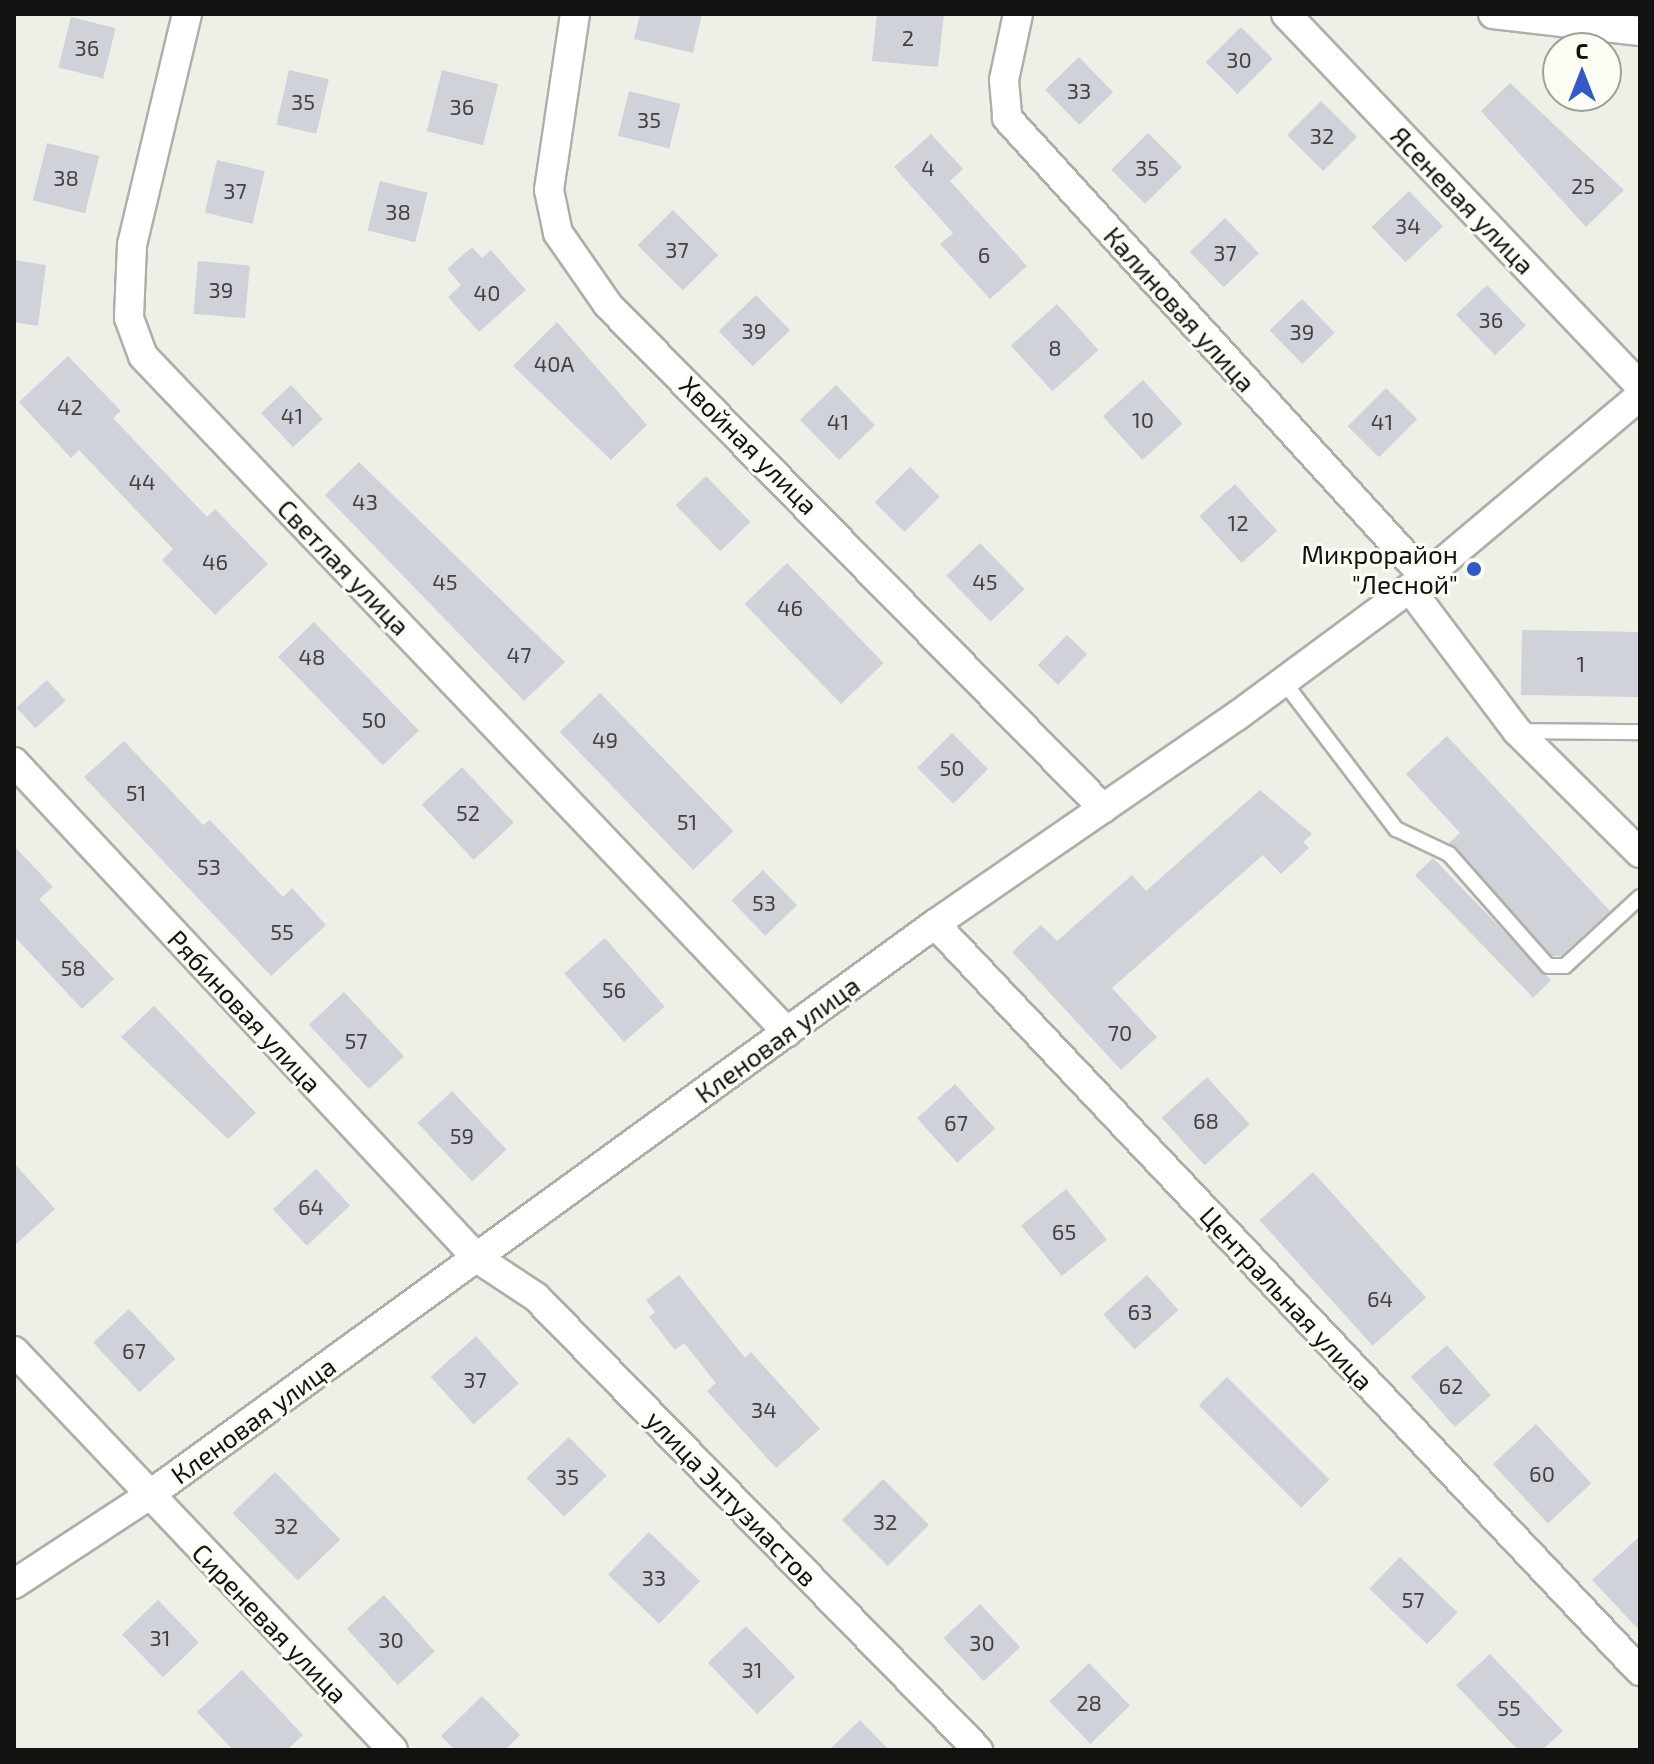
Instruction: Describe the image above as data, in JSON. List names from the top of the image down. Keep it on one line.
{"streets":{"street":["Ясеневая улица","Калиновая улица","Хвойная улица","Светлая улица","Рябиновая улица","Кленовая улица","Центральная улица","улица Энтузиастов","Сиреневая улица"]},"crossings":[["Калиновая улица","Кленовая улица"],["Хвойная улица","Кленовая улица"],["Светлая улица","Кленовая улица"],["Рябиновая улица","Кленовая улица"],["Рябиновая улица","улица Энтузиастов"],["Кленовая улица","Центральная улица"],["Кленовая улица","улица Энтузиастов"],["Кленовая улица","Сиреневая улица"]],"places":["Микрорайон \"Лесной\""],"house_numbers":["2","36","30","33","35","36","35","32","4","35","38","25","37","38","34","37","37","6","39","40","36","39","39","8","40А","42","41","10","41","41","44","43","12","46","45","45","46","47","48","1","50","49","50","51","52","51","53","53","55","58","56","70","57","68","67","59","64","65","64","63","67","37","62","34","60","35","32","32","33","57","31","30","30","31","28","55"],"north":"top"}
